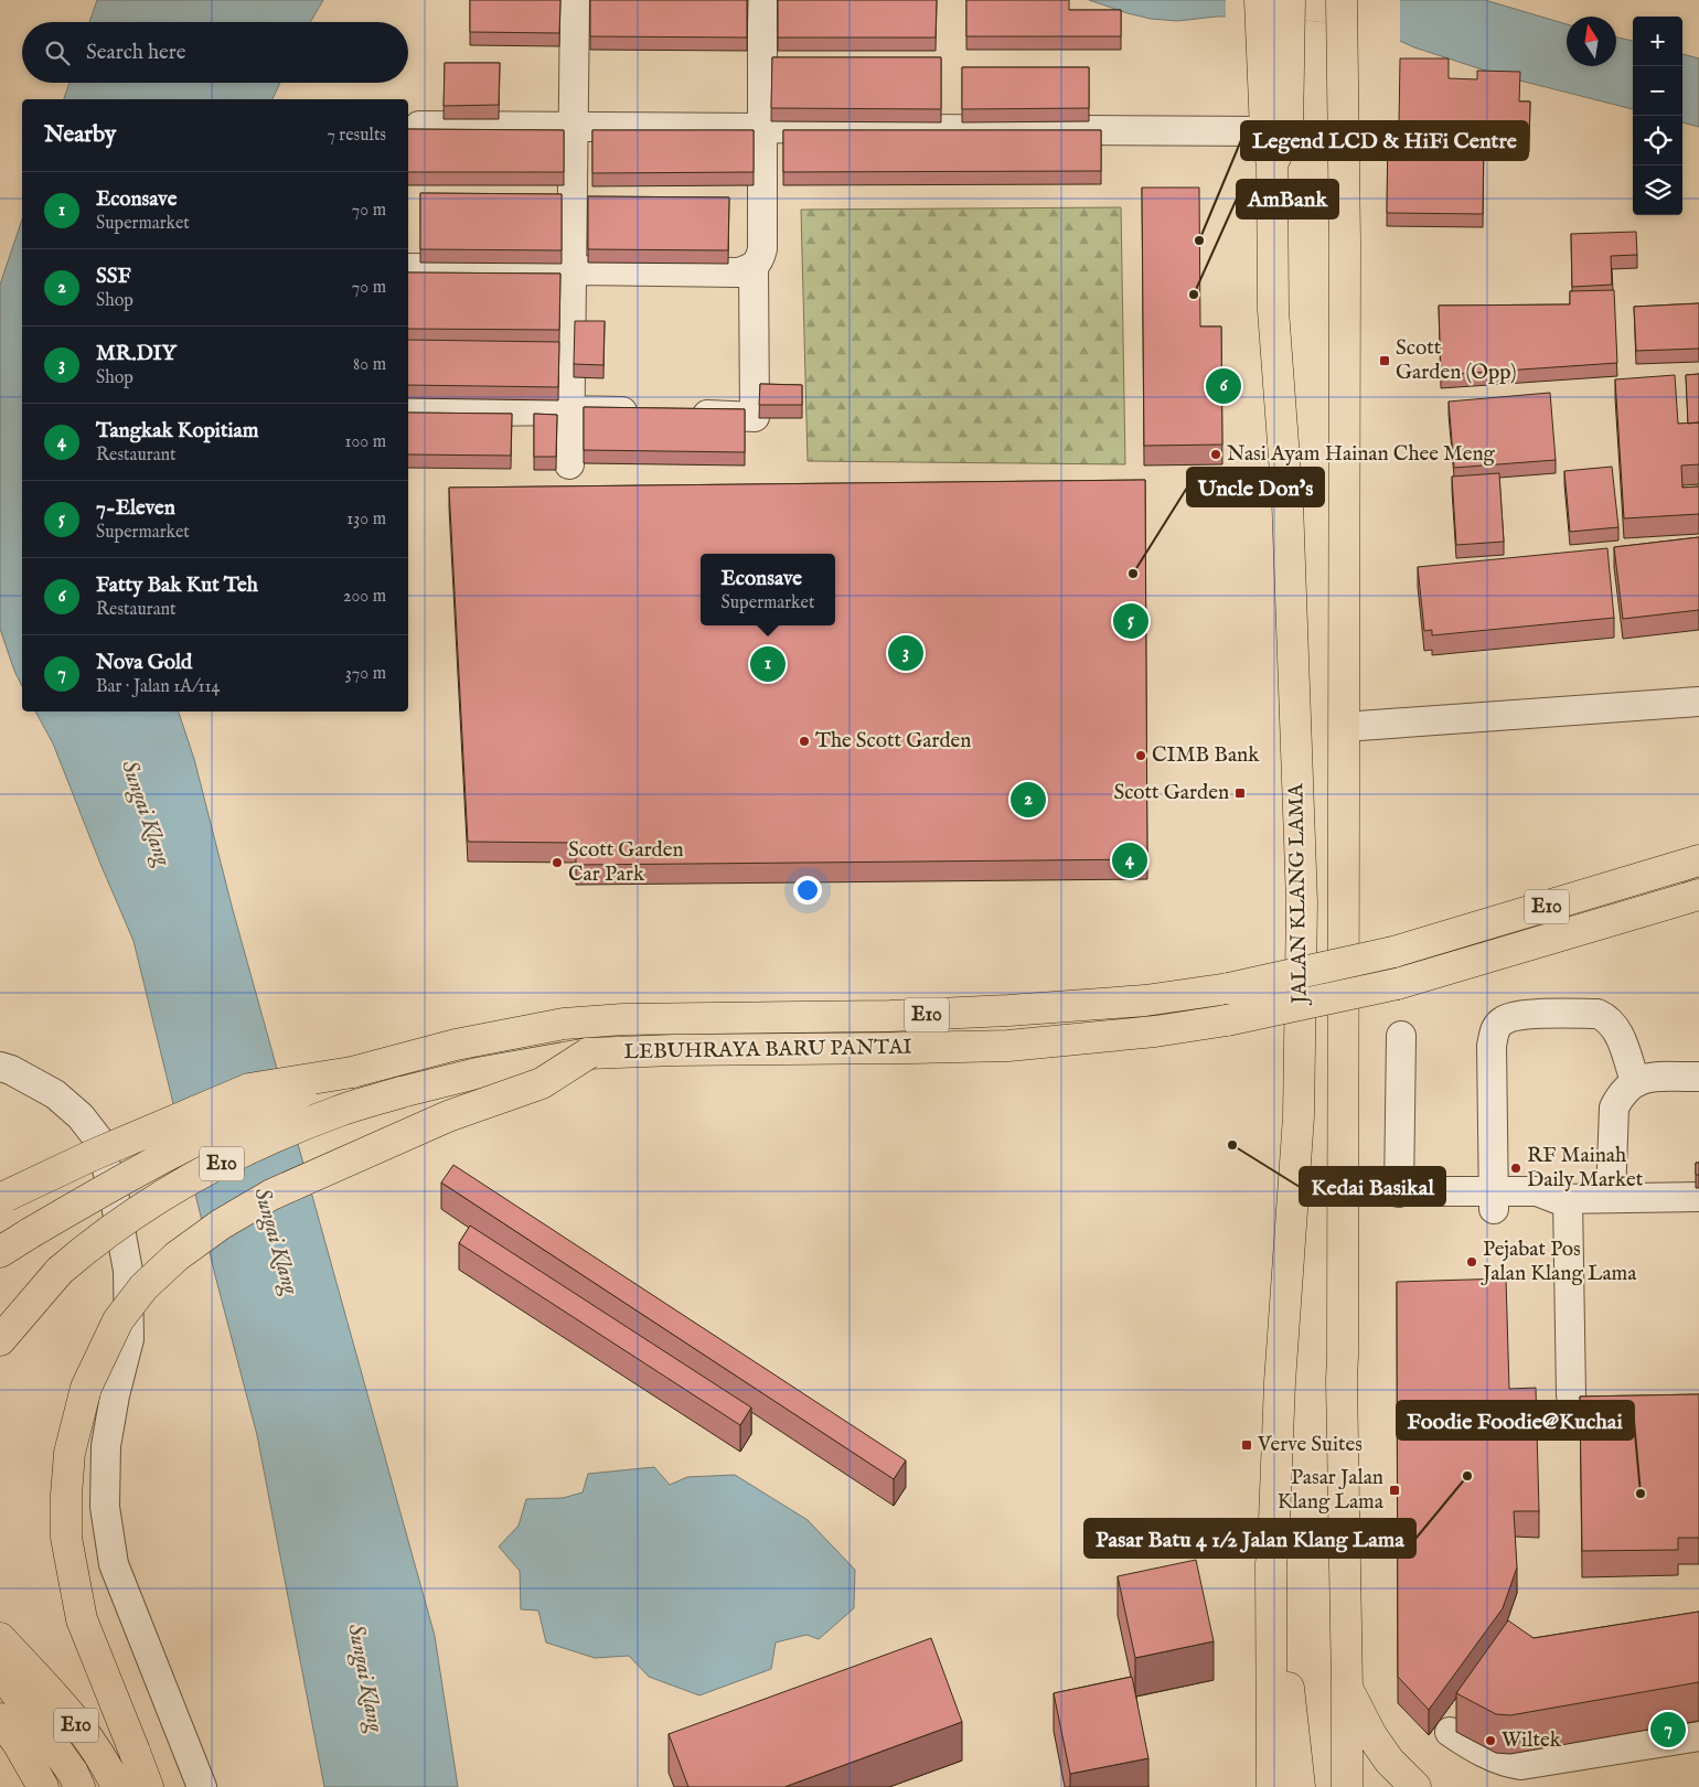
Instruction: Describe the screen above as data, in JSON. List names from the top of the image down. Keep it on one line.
{"streets":{"main road":["JALAN KLANG LAMA","E10","LEBUHRAYA BARU PANTAI"]},"water":["Sungai Klang"],"places":{"other":["Legend LCD & HiFi Centre","AmBank","Nasi Ayam Hainan Chee Meng","Uncle Don's","The Scott Garden","CIMB Bank","Scott Garden Car Park","Kedai Basikal","RF Mainah Daily Market","Pejabat Pos Jalan Klang Lama","Pasar Batu 4 1/2 Jalan Klang Lama","Foodie Foodie@Kuchai","Wiltek"],"transit":["Scott Garden (Opp)","Scott Garden","Verve Suites","Pasar Jalan Klang Lama"]},"north":"top","page":{"map_buttons":["+","−"],"search":"Search here","heading":["Nearby","7 results"],"list":[{"mark":"1","name":"Econsave","note":"Supermarket","value":"70 m"},{"mark":"2","name":"SSF","note":"Shop","value":"70 m"},{"mark":"3","name":"MR.DIY","note":"Shop","value":"80 m"},{"mark":"4","name":"Tangkak Kopitiam","note":"Restaurant","value":"100 m"},{"mark":"5","name":"7-Eleven","note":"Supermarket","value":"130 m"},{"mark":"6","name":"Fatty Bak Kut Teh","note":"Restaurant","value":"200 m"},{"mark":"7","name":"Nova Gold","note":"Bar · Jalan 1A/114","value":"370 m"}],"pins":["6","5","3","1","2","4","7"],"popup":["Econsave","Supermarket"]}}
